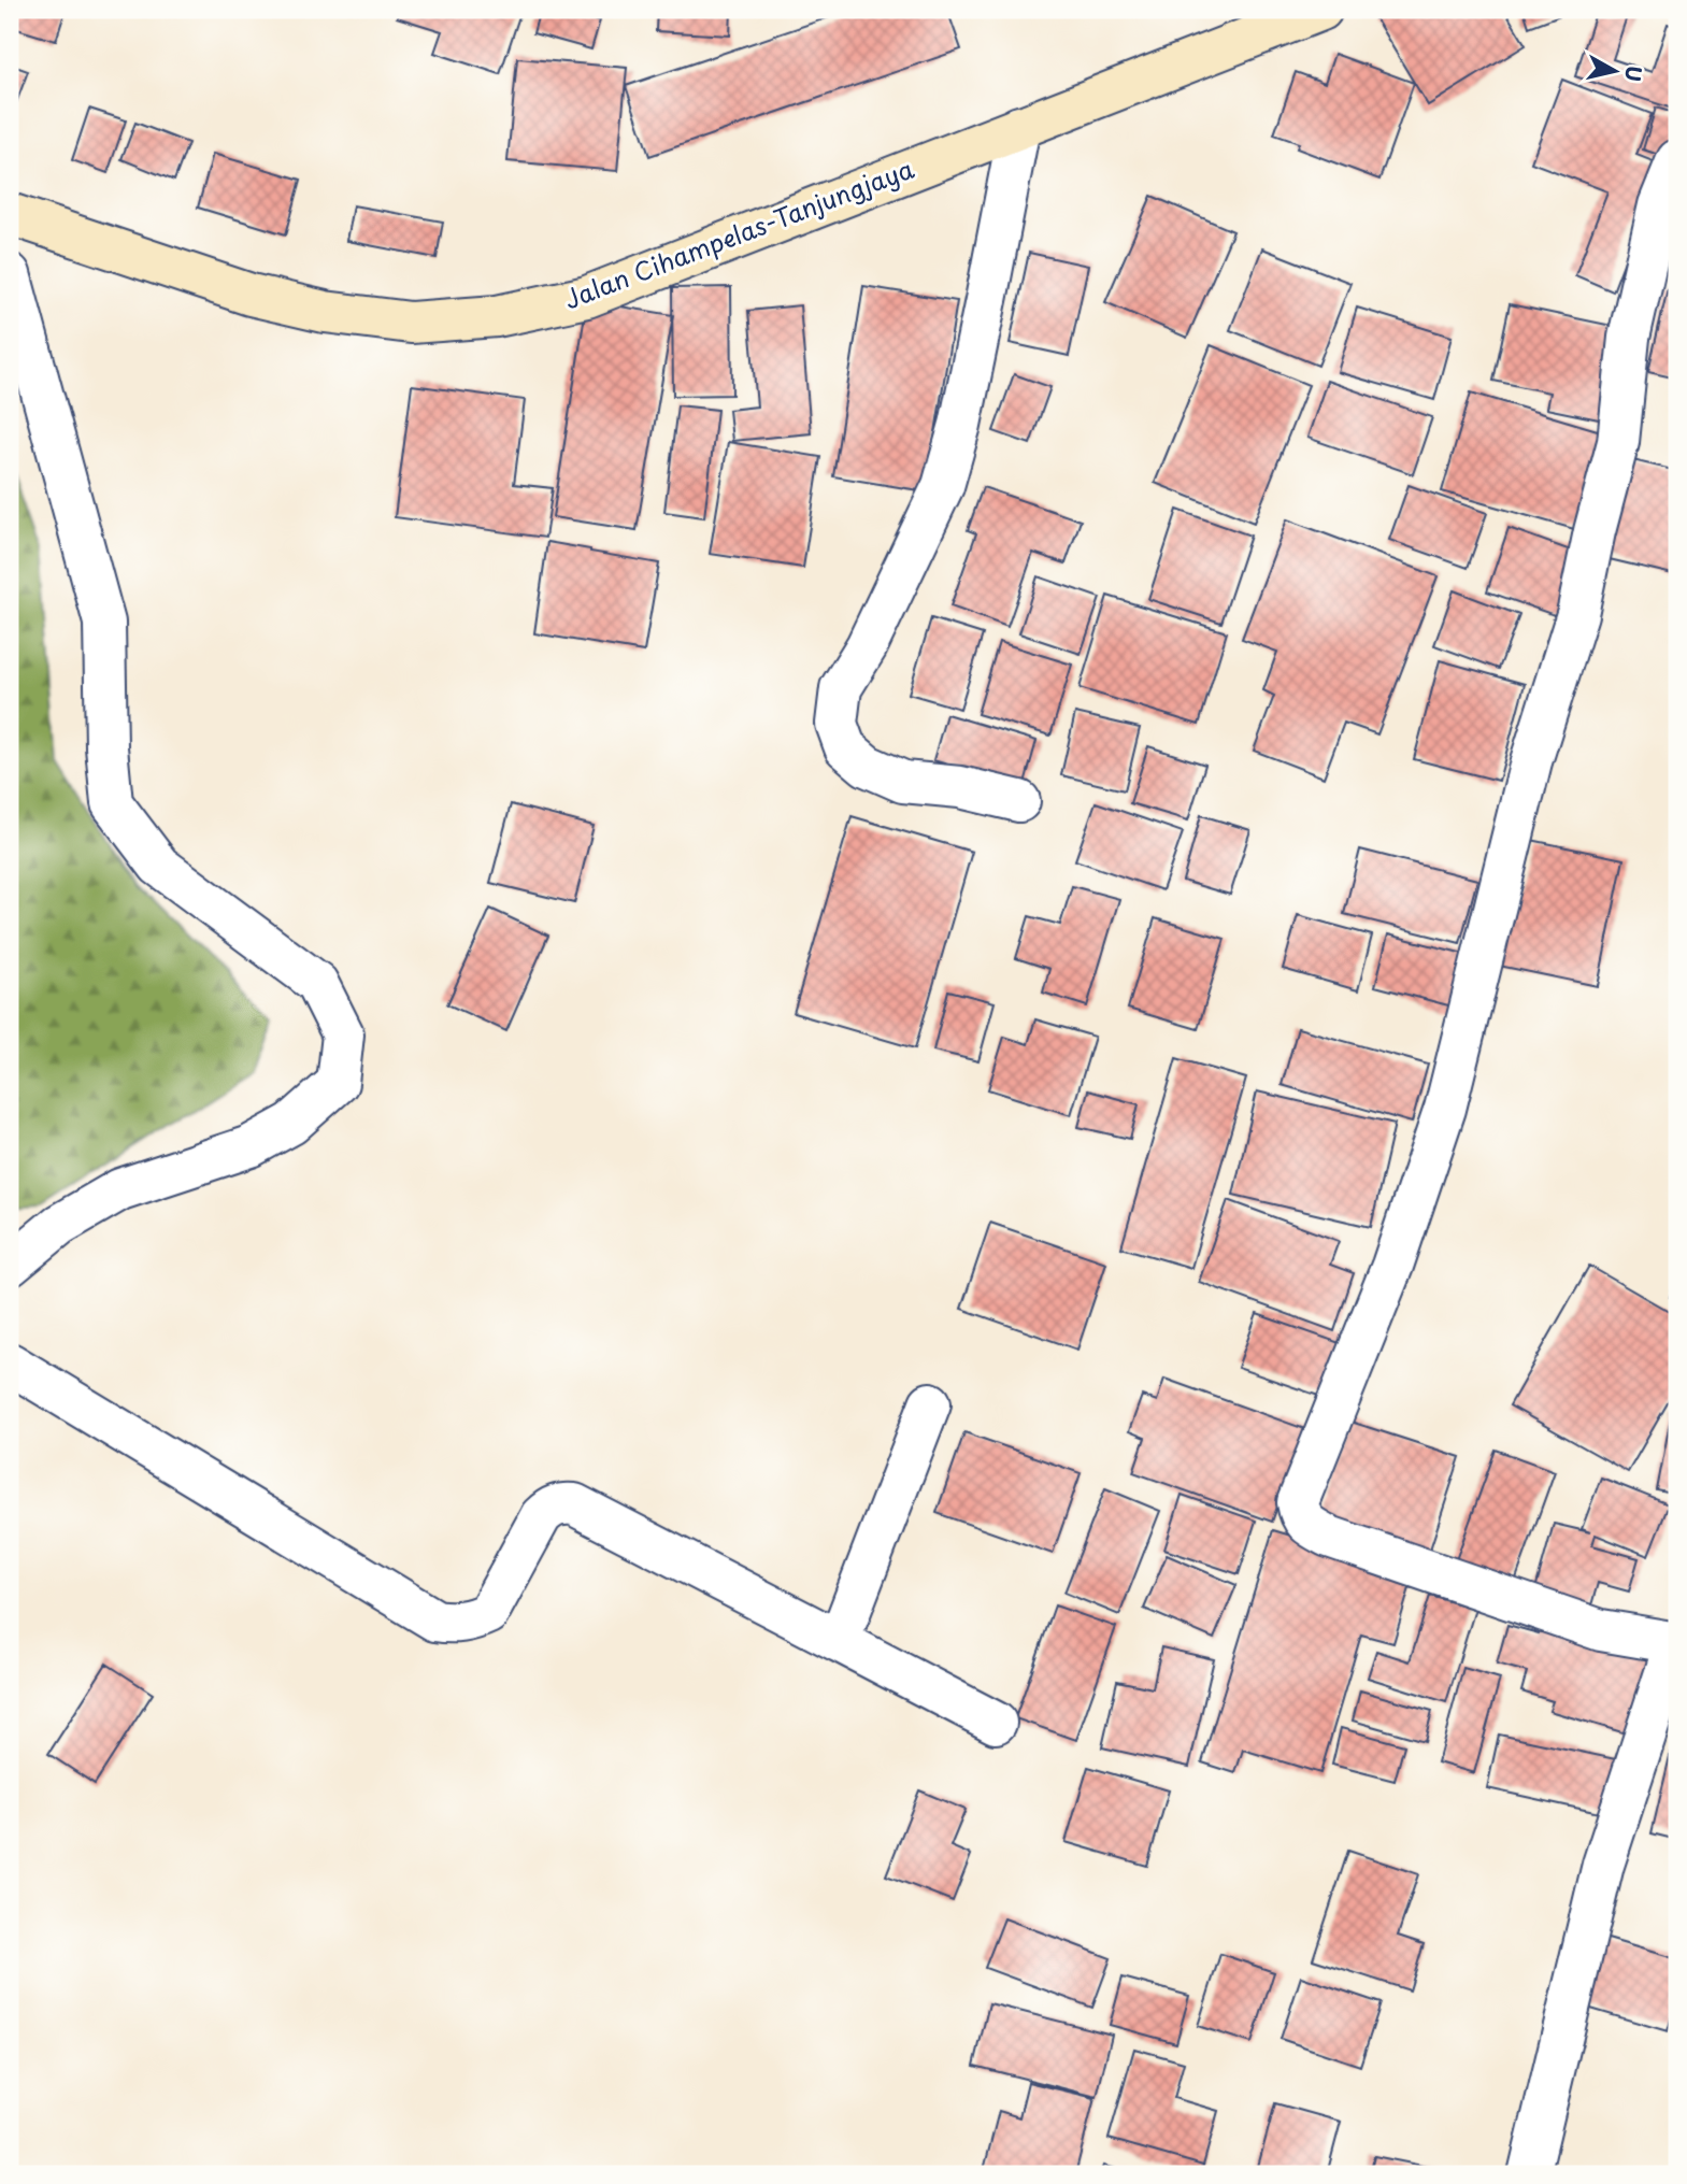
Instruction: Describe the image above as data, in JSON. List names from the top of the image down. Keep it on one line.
{"streets":{"main road":["Jalan Cihampelas-Tanjungjaya"]},"north":"right"}
